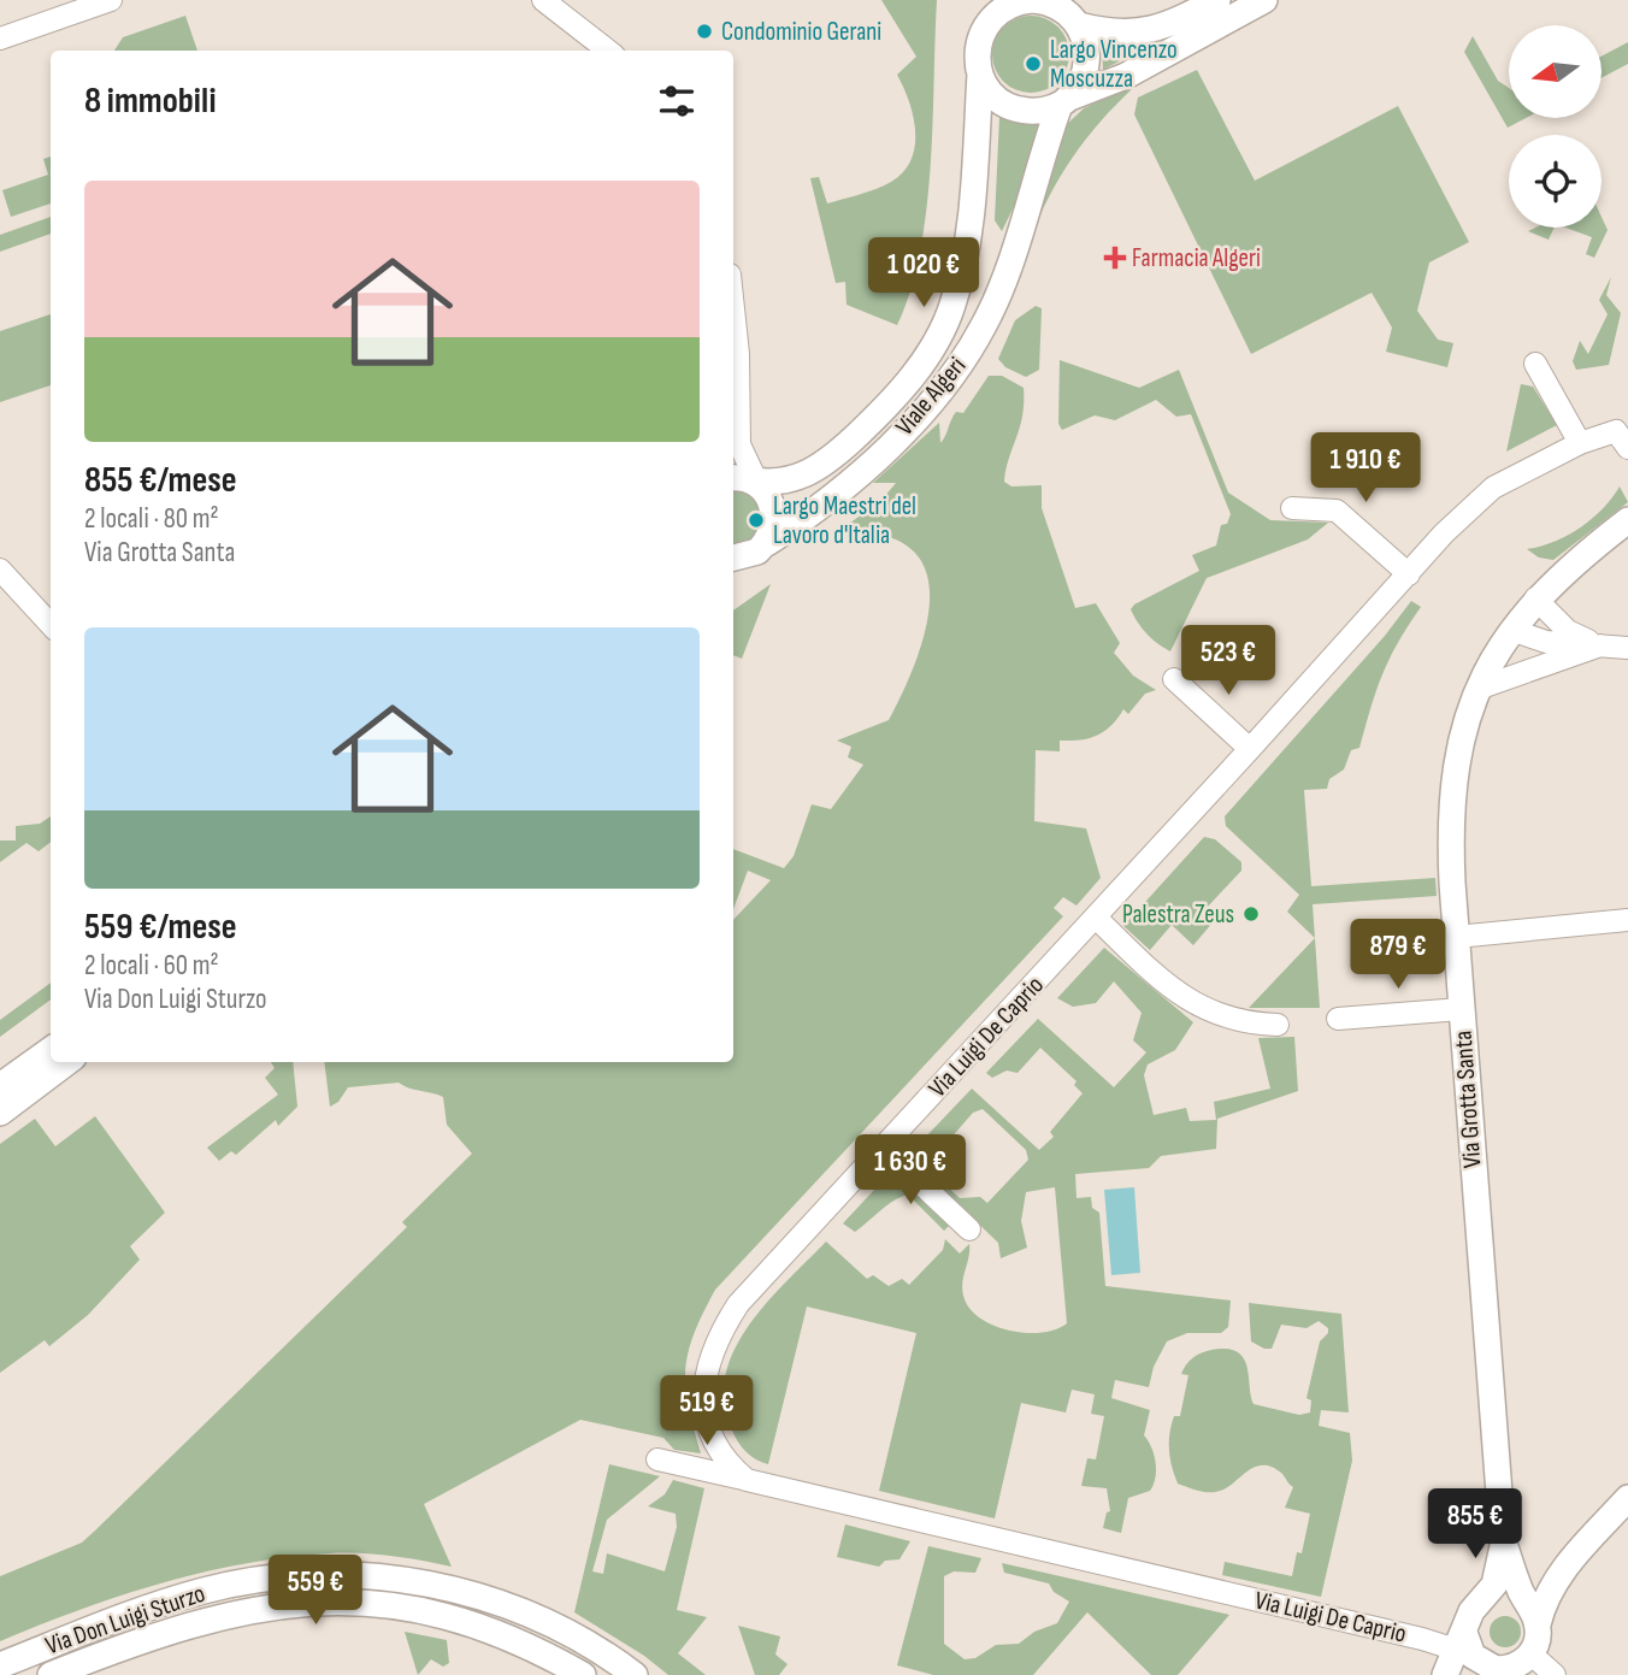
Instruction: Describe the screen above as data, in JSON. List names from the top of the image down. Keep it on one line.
{"streets":{"street":["Viale Algeri","Via Luigi De Caprio","Via Grotta Santa","Via Don Luigi Sturzo"]},"places":{"other":["Condominio Gerani","Largo Vincenzo Moscuzza","Largo Maestri del Lavoro d'Italia","Palestra Zeus"],"health":["Farmacia Algeri"]},"north":"left","page":{"heading":"8 immobili","list":[{"name":"855 €/mese","note":"2 locali · 80 m² · Via Grotta Santa"},{"name":"559 €/mese","note":"2 locali · 60 m² · Via Don Luigi Sturzo"}],"price":["1 020 €","1 910 €","523 €","879 €","1 630 €","519 €","855 €","559 €"]}}
